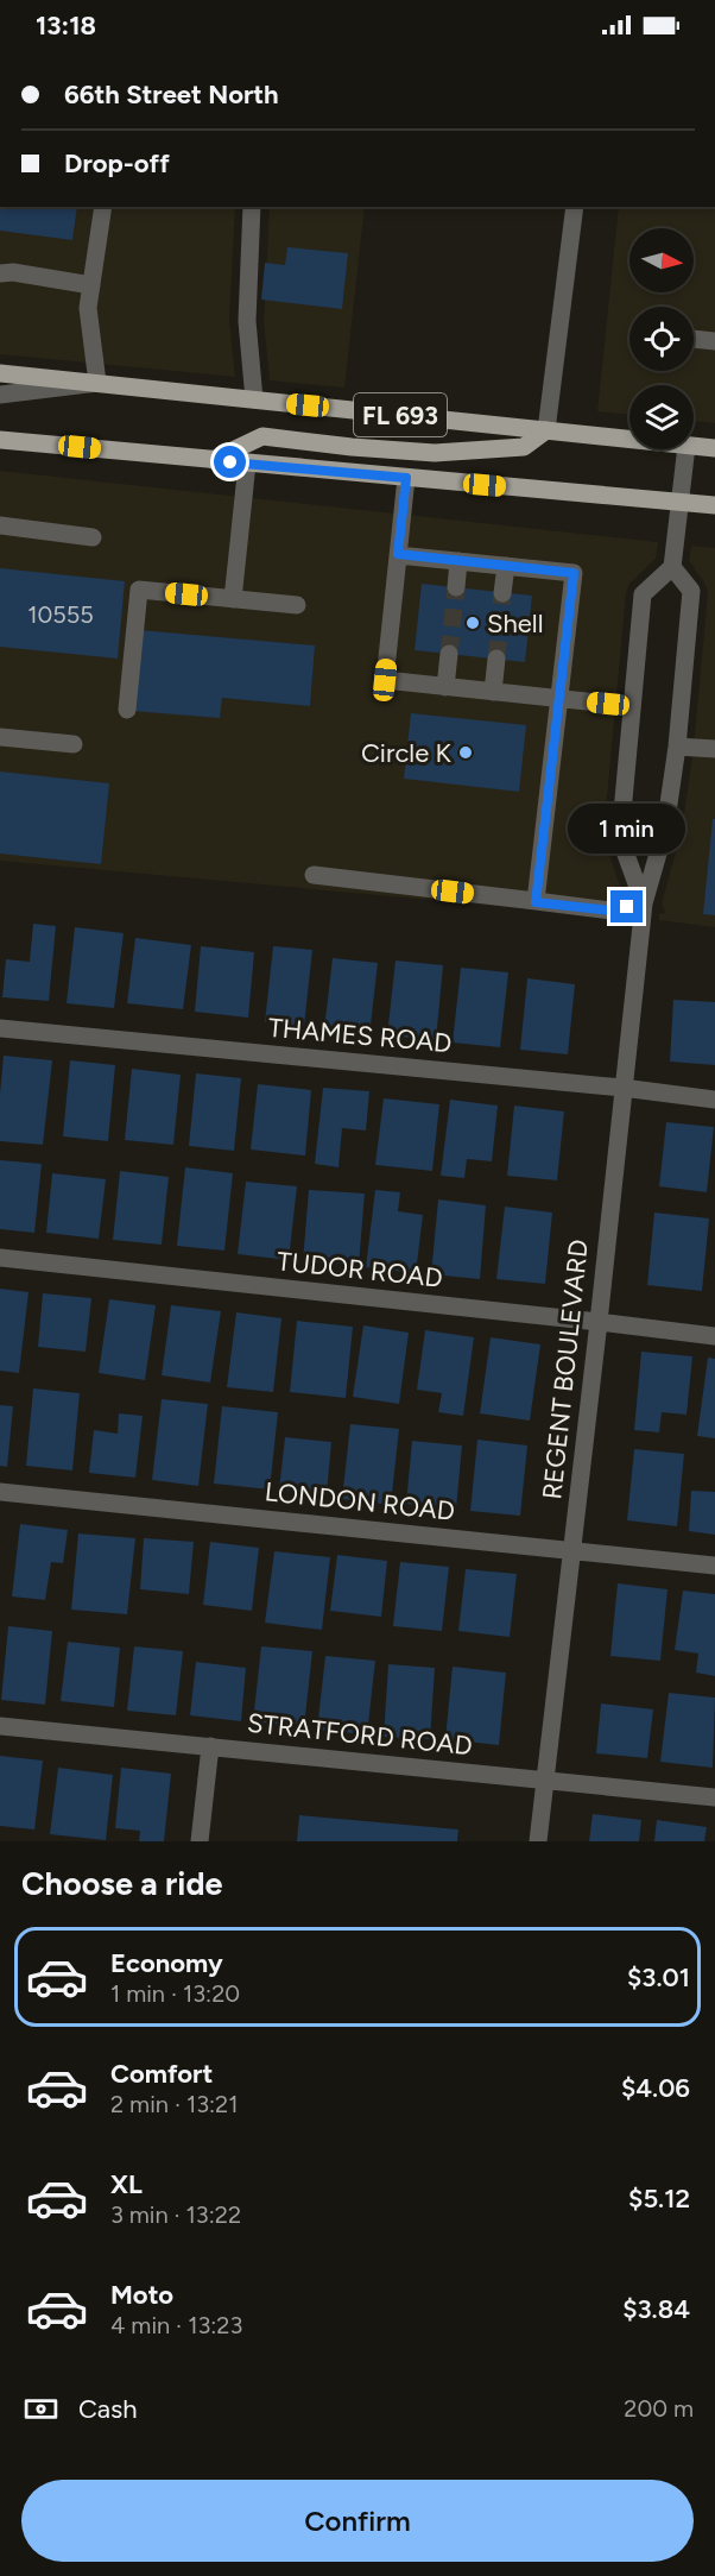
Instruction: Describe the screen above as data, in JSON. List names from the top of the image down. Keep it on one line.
{"streets":{"main road":["FL 693"],"street":["THAMES ROAD","TUDOR ROAD","REGENT BOULEVARD","LONDON ROAD","STRATFORD ROAD"]},"crossings":[["THAMES ROAD","REGENT BOULEVARD"],["TUDOR ROAD","REGENT BOULEVARD"],["REGENT BOULEVARD","LONDON ROAD"],["REGENT BOULEVARD","STRATFORD ROAD"]],"places":["Shell","Circle K"],"house_numbers":["10555"],"north":"right","page":{"status":"13:18","banner":["66th Street North","Drop-off"],"bubble":"1 min","heading":"Choose a ride","list":[{"name":"Economy","note":"1 min · 13:20","value":"$3.01"},{"name":"Comfort","note":"2 min · 13:21","value":"$4.06"},{"name":"XL","note":"3 min · 13:22","value":"$5.12"},{"name":"Moto","note":"4 min · 13:23","value":"$3.84"}],"pay":["Cash","200 m"],"buttons":"Confirm"}}
